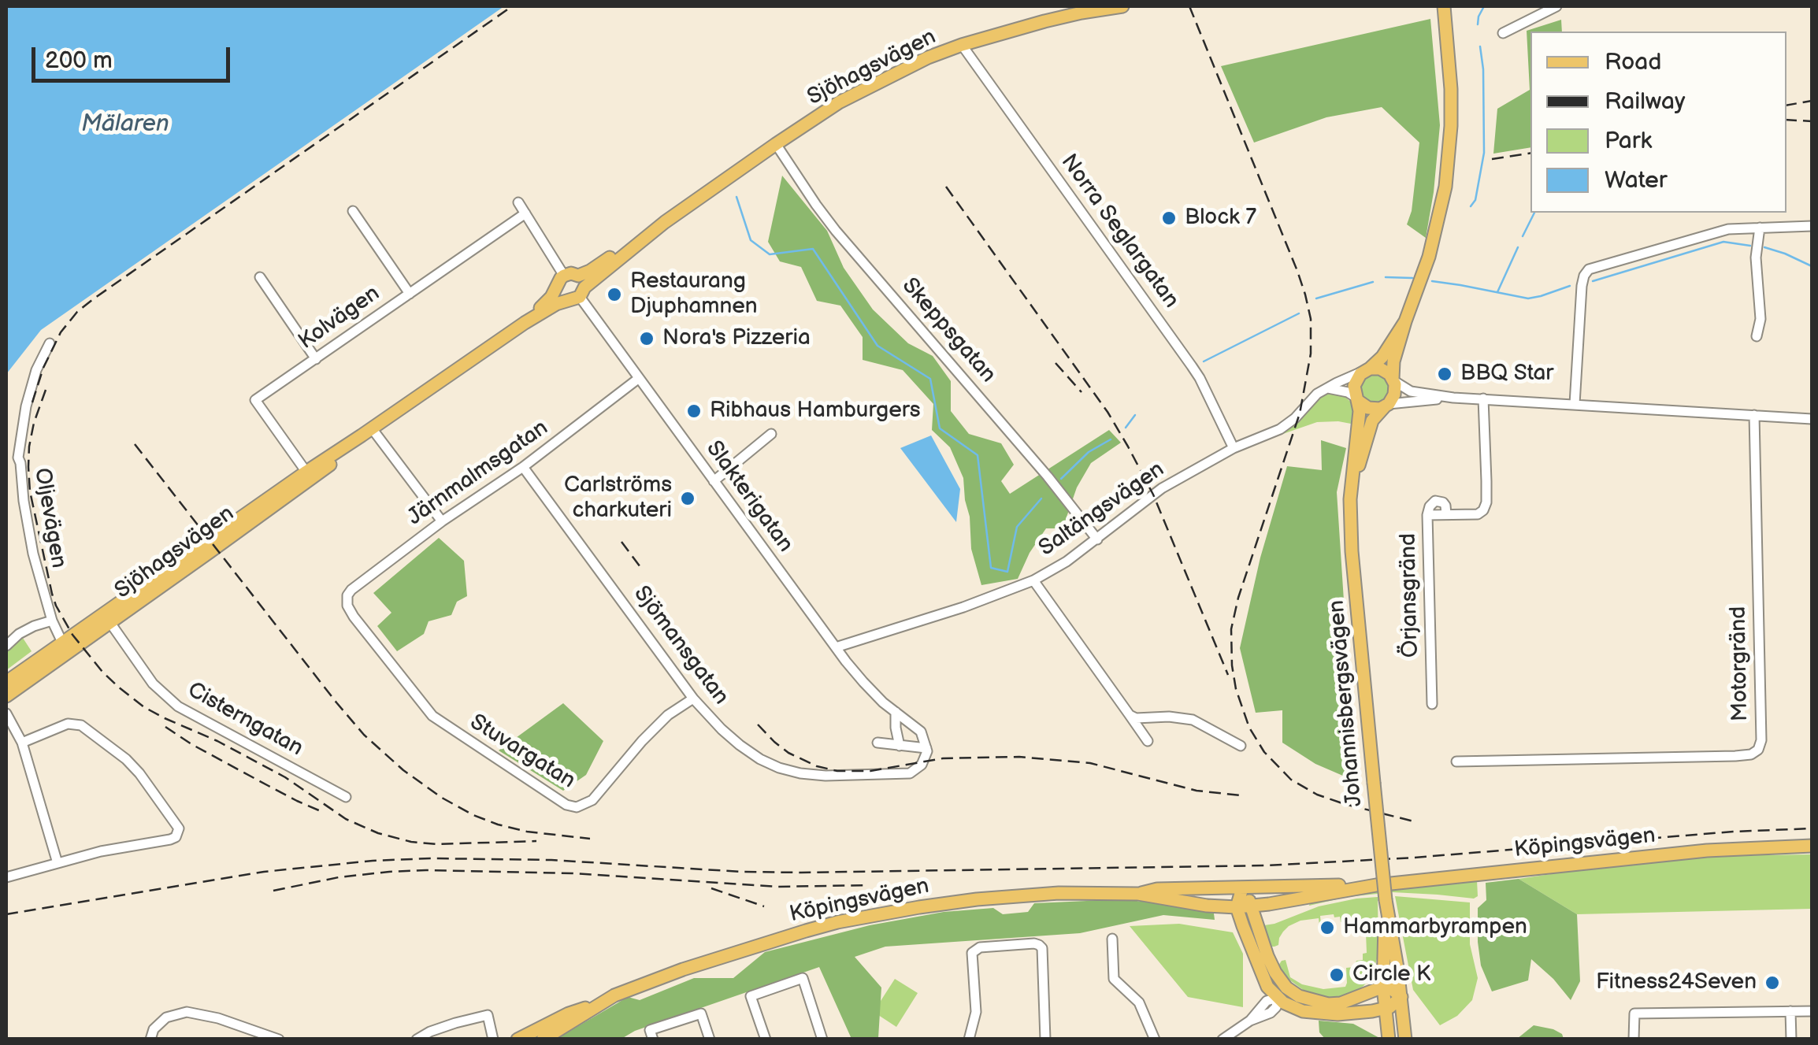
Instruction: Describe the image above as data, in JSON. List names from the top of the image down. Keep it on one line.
{"streets":{"main road":["Sjöhagsvägen","Johannisbergsvägen","Köpingsvägen"],"street":["Norra Seglargatan","Kolvägen","Skeppsgatan","Järnmalmsgatan","Slakterigatan","Saltängsvägen","Oljevägen","Örjansgränd","Sjömansgatan","Motorgränd","Cisterngatan","Stuvargatan"]},"crossings":[["Sjöhagsvägen","Norra Seglargatan"],["Sjöhagsvägen","Kolvägen"],["Sjöhagsvägen","Skeppsgatan"],["Sjöhagsvägen","Slakterigatan"],["Sjöhagsvägen","Oljevägen"],["Sjöhagsvägen","Cisterngatan"],["Norra Seglargatan","Saltängsvägen"],["Skeppsgatan","Saltängsvägen"],["Järnmalmsgatan","Slakterigatan"],["Järnmalmsgatan","Sjömansgatan"],["Järnmalmsgatan","Stuvargatan"],["Slakterigatan","Saltängsvägen"],["Slakterigatan","Sjömansgatan"],["Saltängsvägen","Johannisbergsvägen"],["Sjömansgatan","Stuvargatan"]],"water":["Mälaren"],"places":["Block 7","Restaurang Djuphamnen","Nora's Pizzeria","BBQ Star","Ribhaus Hamburgers","Carlströms charkuteri","Hammarbyrampen","Circle K","Fitness24Seven"],"legend":["Road","Railway","Park","Water"],"scale_bar":"200 m"}
